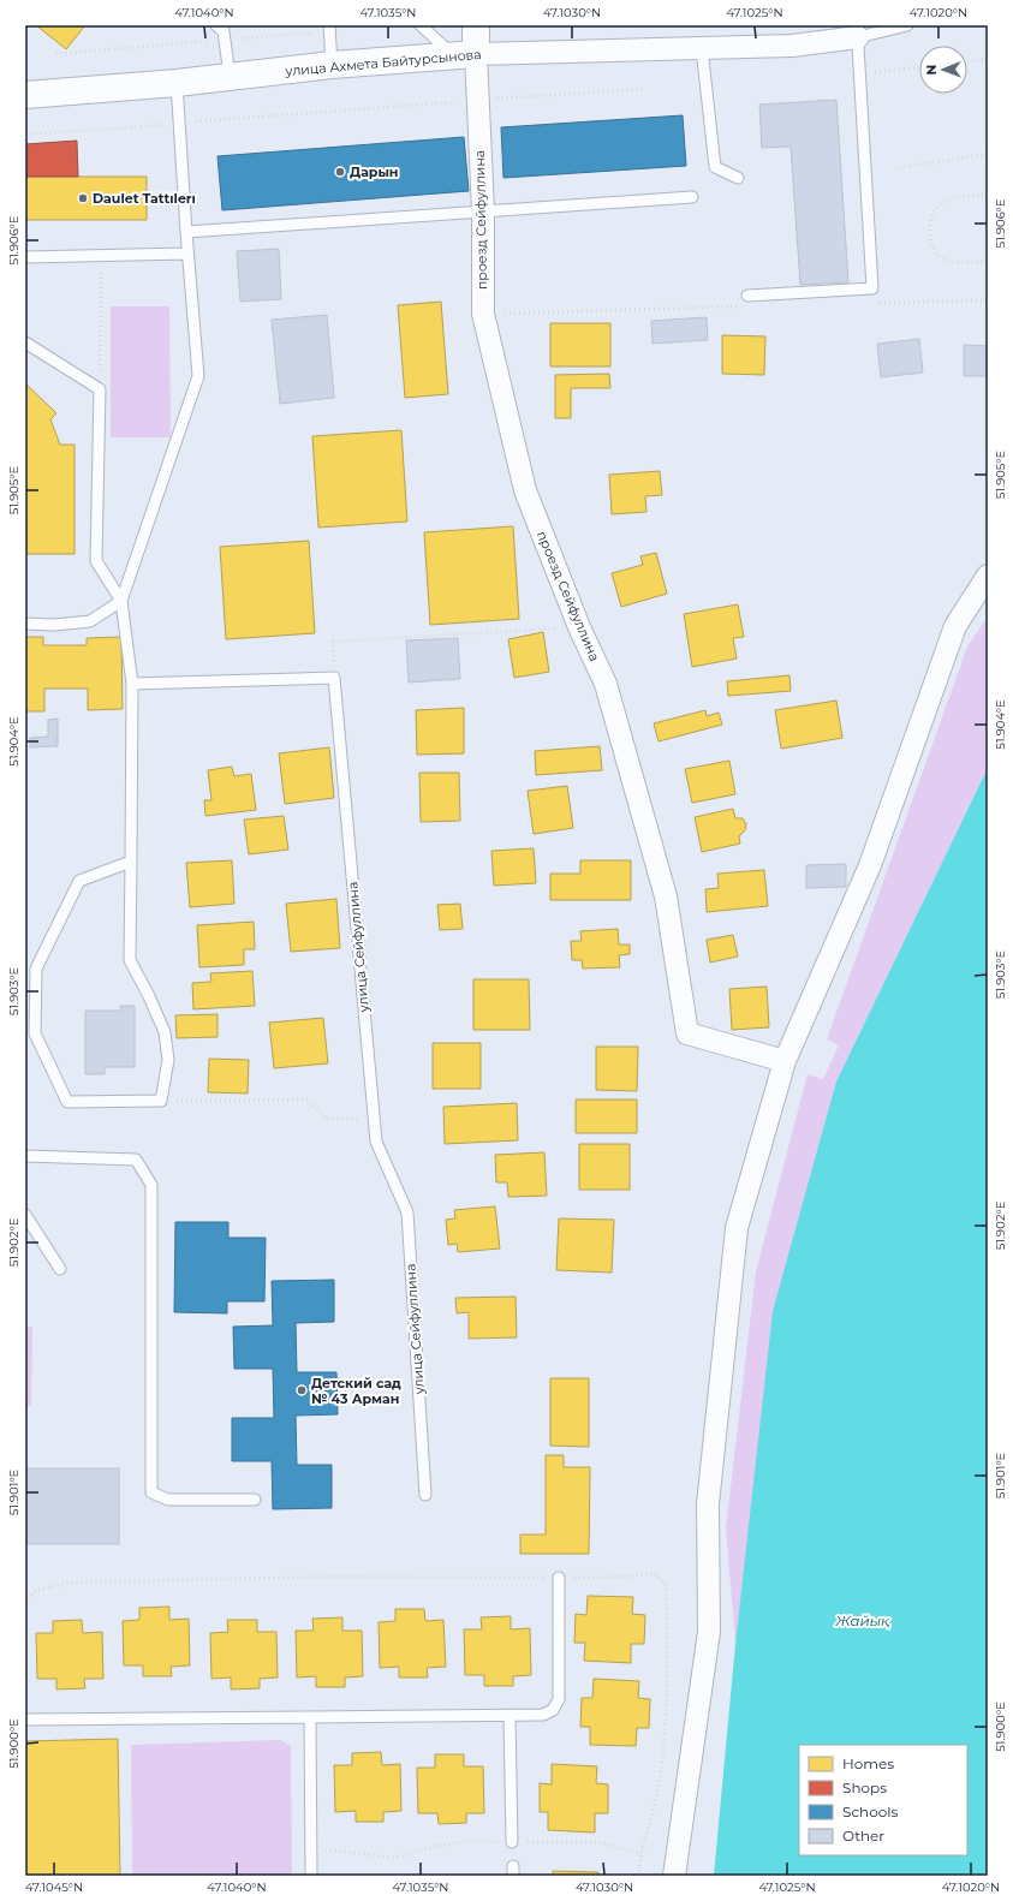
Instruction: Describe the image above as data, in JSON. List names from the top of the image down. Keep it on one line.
{"streets":{"street":["улица Ахмета Байтурсынова","проезд Сейфуллина"],"lane":["улица Сейфуллина"]},"crossings":[["улица Ахмета Байтурсынова","проезд Сейфуллина"]],"water":["Жайық"],"places":["Дарын","Daulet Tattılerı","Детский сад № 43 Арман"],"legend":["Homes","Shops","Schools","Other"],"north":"left","coordinates":["47.1040°N","47.1035°N","47.1030°N","47.1025°N","47.1020°N","51.906°E","51.905°E","51.904°E","51.903°E","51.902°E","51.901°E","51.900°E","47.1045°N"]}
